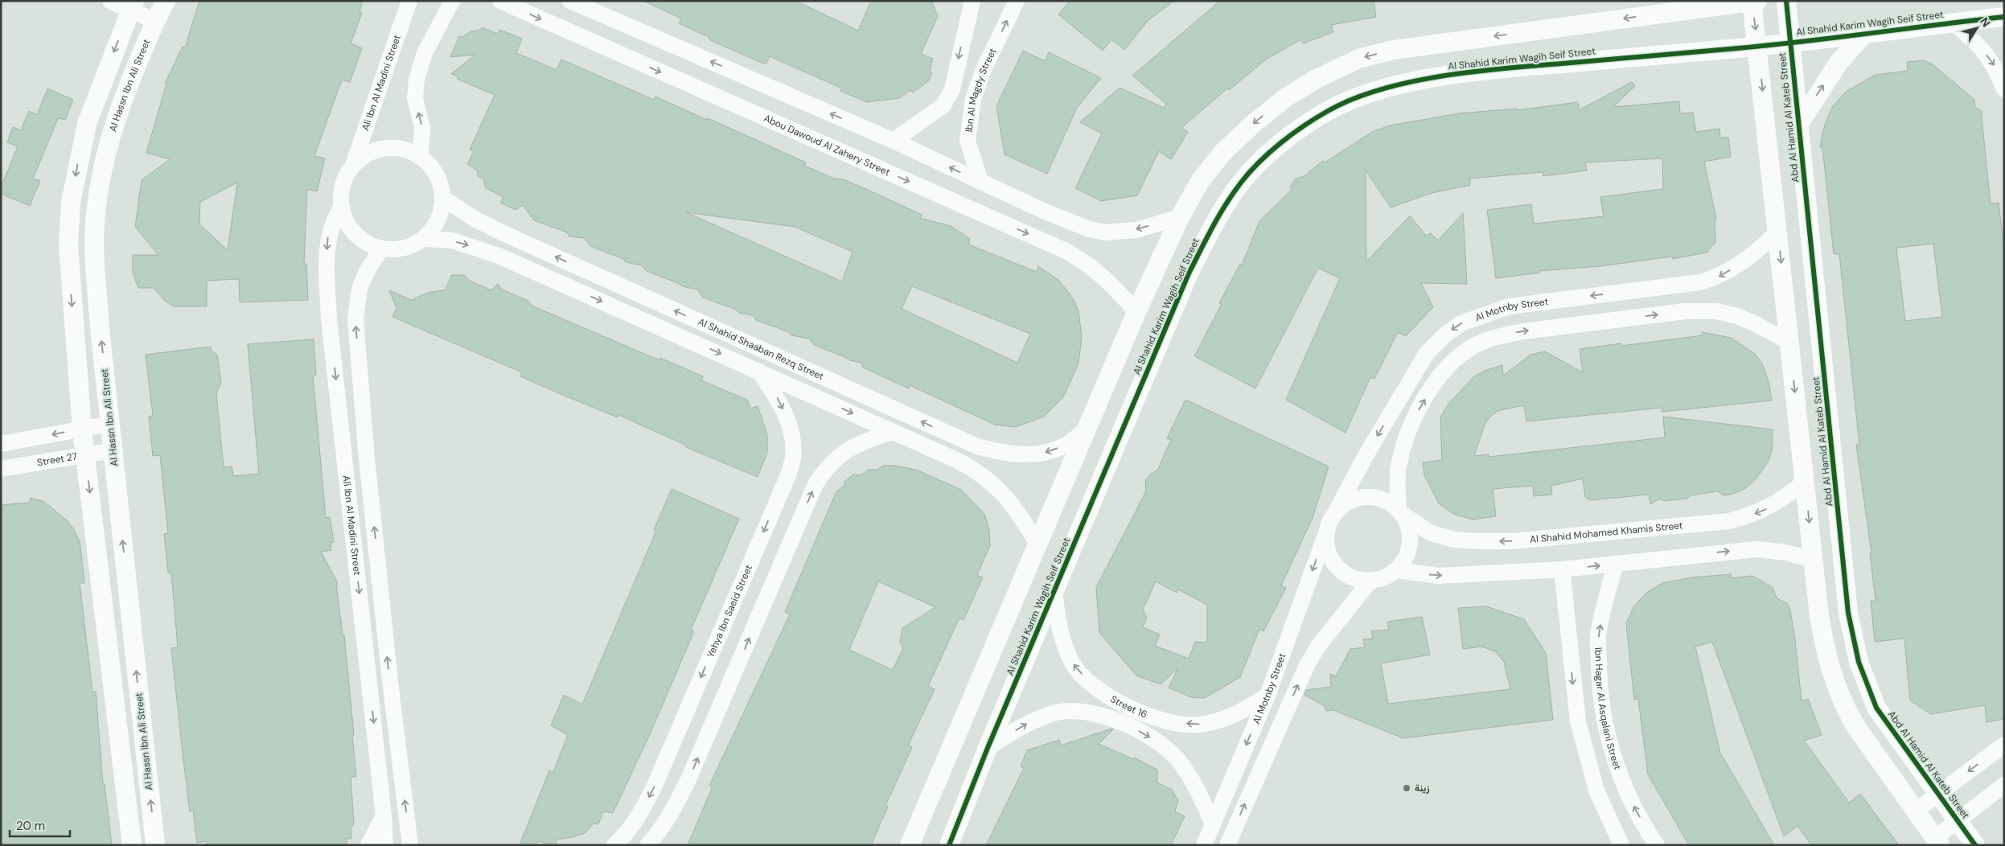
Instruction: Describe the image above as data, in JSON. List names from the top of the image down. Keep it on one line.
{"streets":{"street":["Al Shahid Karim Wagih Seif Street","Ali Ibn Al Madini Street","Al Hassn Ibn Ali Street","Ibn Al Magdy Street","Abd Al Hamid Al Kateb Street","Abou Dawoud Al Zahery Street","Al Motnby Street","Al Shahid Shaaban Rezq Street","Street 27","Al Shahid Mohamed Khamis Street","Yehya Ibn Saeid Street","Street 16","Ibn Hagar Al Asqalani Street"]},"crossings":[["Al Shahid Karim Wagih Seif Street","Abd Al Hamid Al Kateb Street"],["Al Shahid Karim Wagih Seif Street","Street 16"],["Ali Ibn Al Madini Street","Al Shahid Shaaban Rezq Street"],["Al Hassn Ibn Ali Street","Street 27"],["Al Motnby Street","Al Shahid Mohamed Khamis Street"],["Al Motnby Street","Street 16"],["Al Shahid Shaaban Rezq Street","Yehya Ibn Saeid Street"]],"one_way":["Ibn Al Magdy Street"],"places":["زينة"],"scale_bar":"20 m","north":"top right"}
